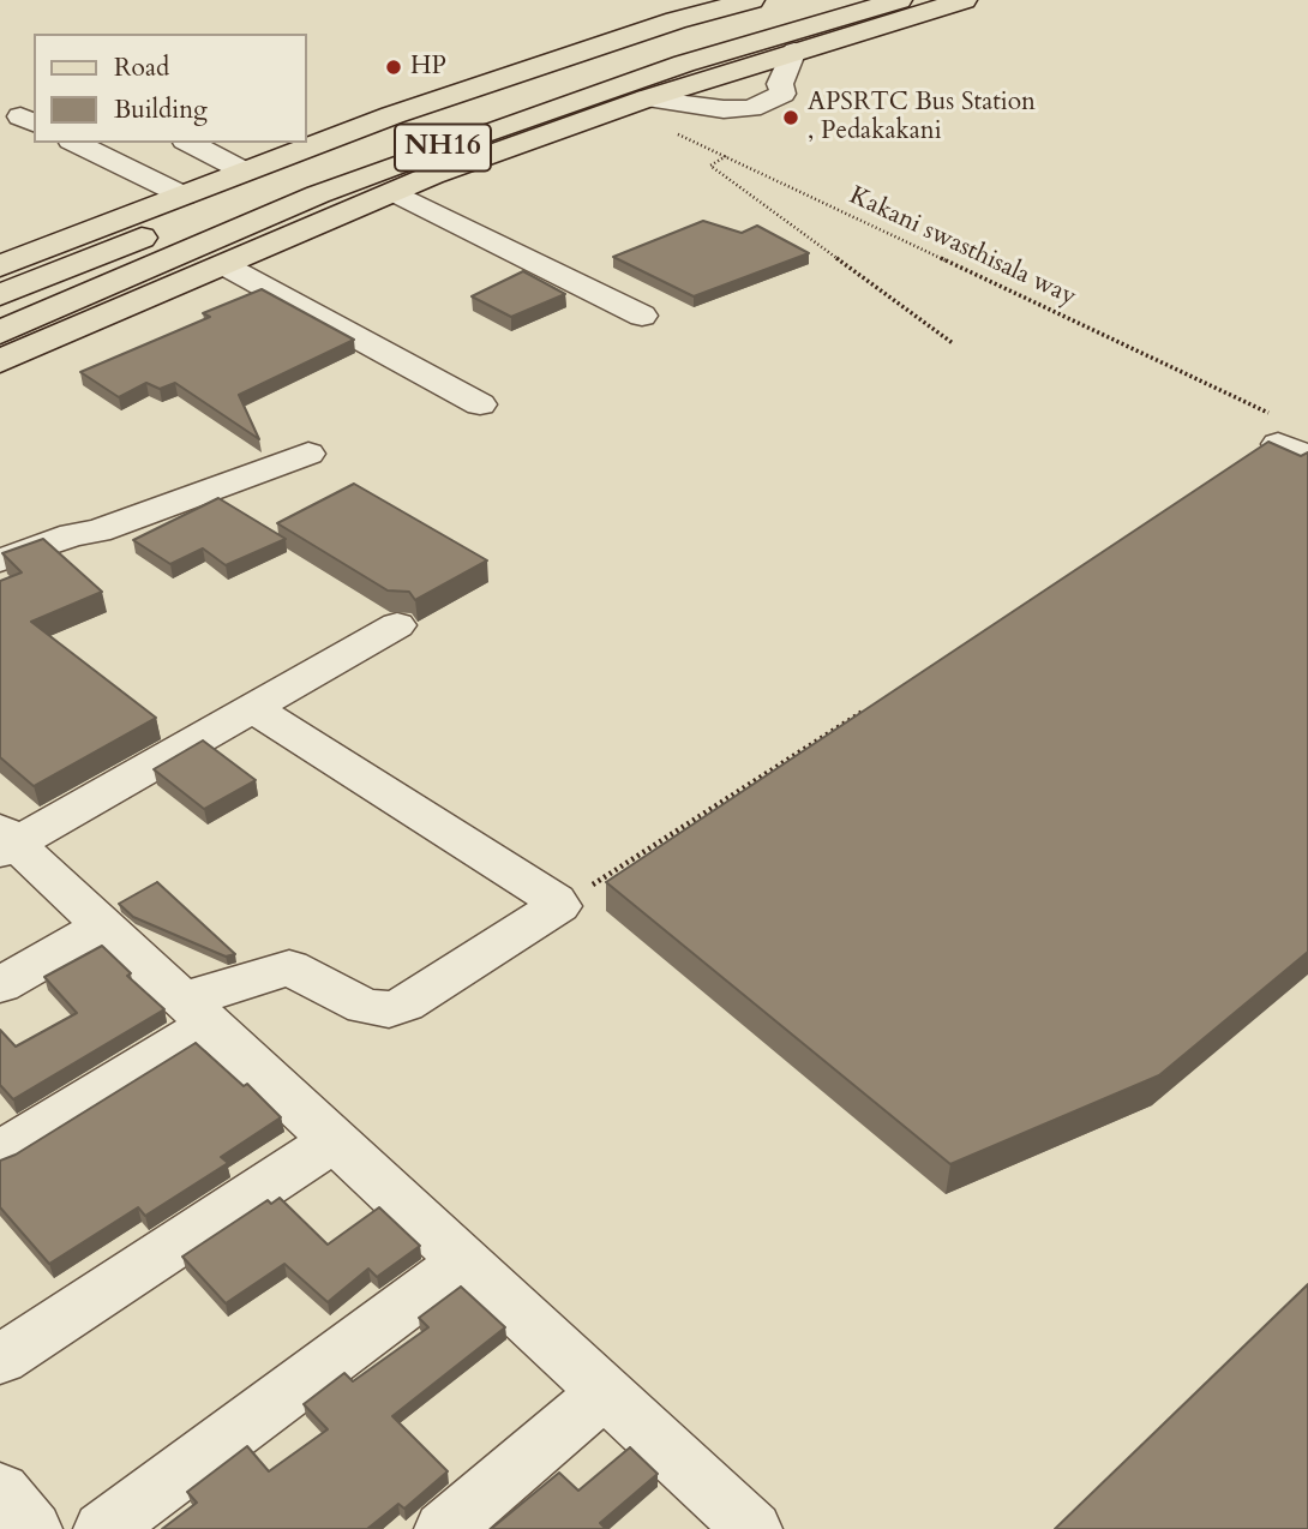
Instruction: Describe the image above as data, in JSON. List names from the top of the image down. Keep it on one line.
{"streets":{"main road":["NH16"],"path":["Kakani swasthisala way"]},"places":["HP","APSRTC Bus Station , Pedakakani"],"legend":["Road","Building"]}
